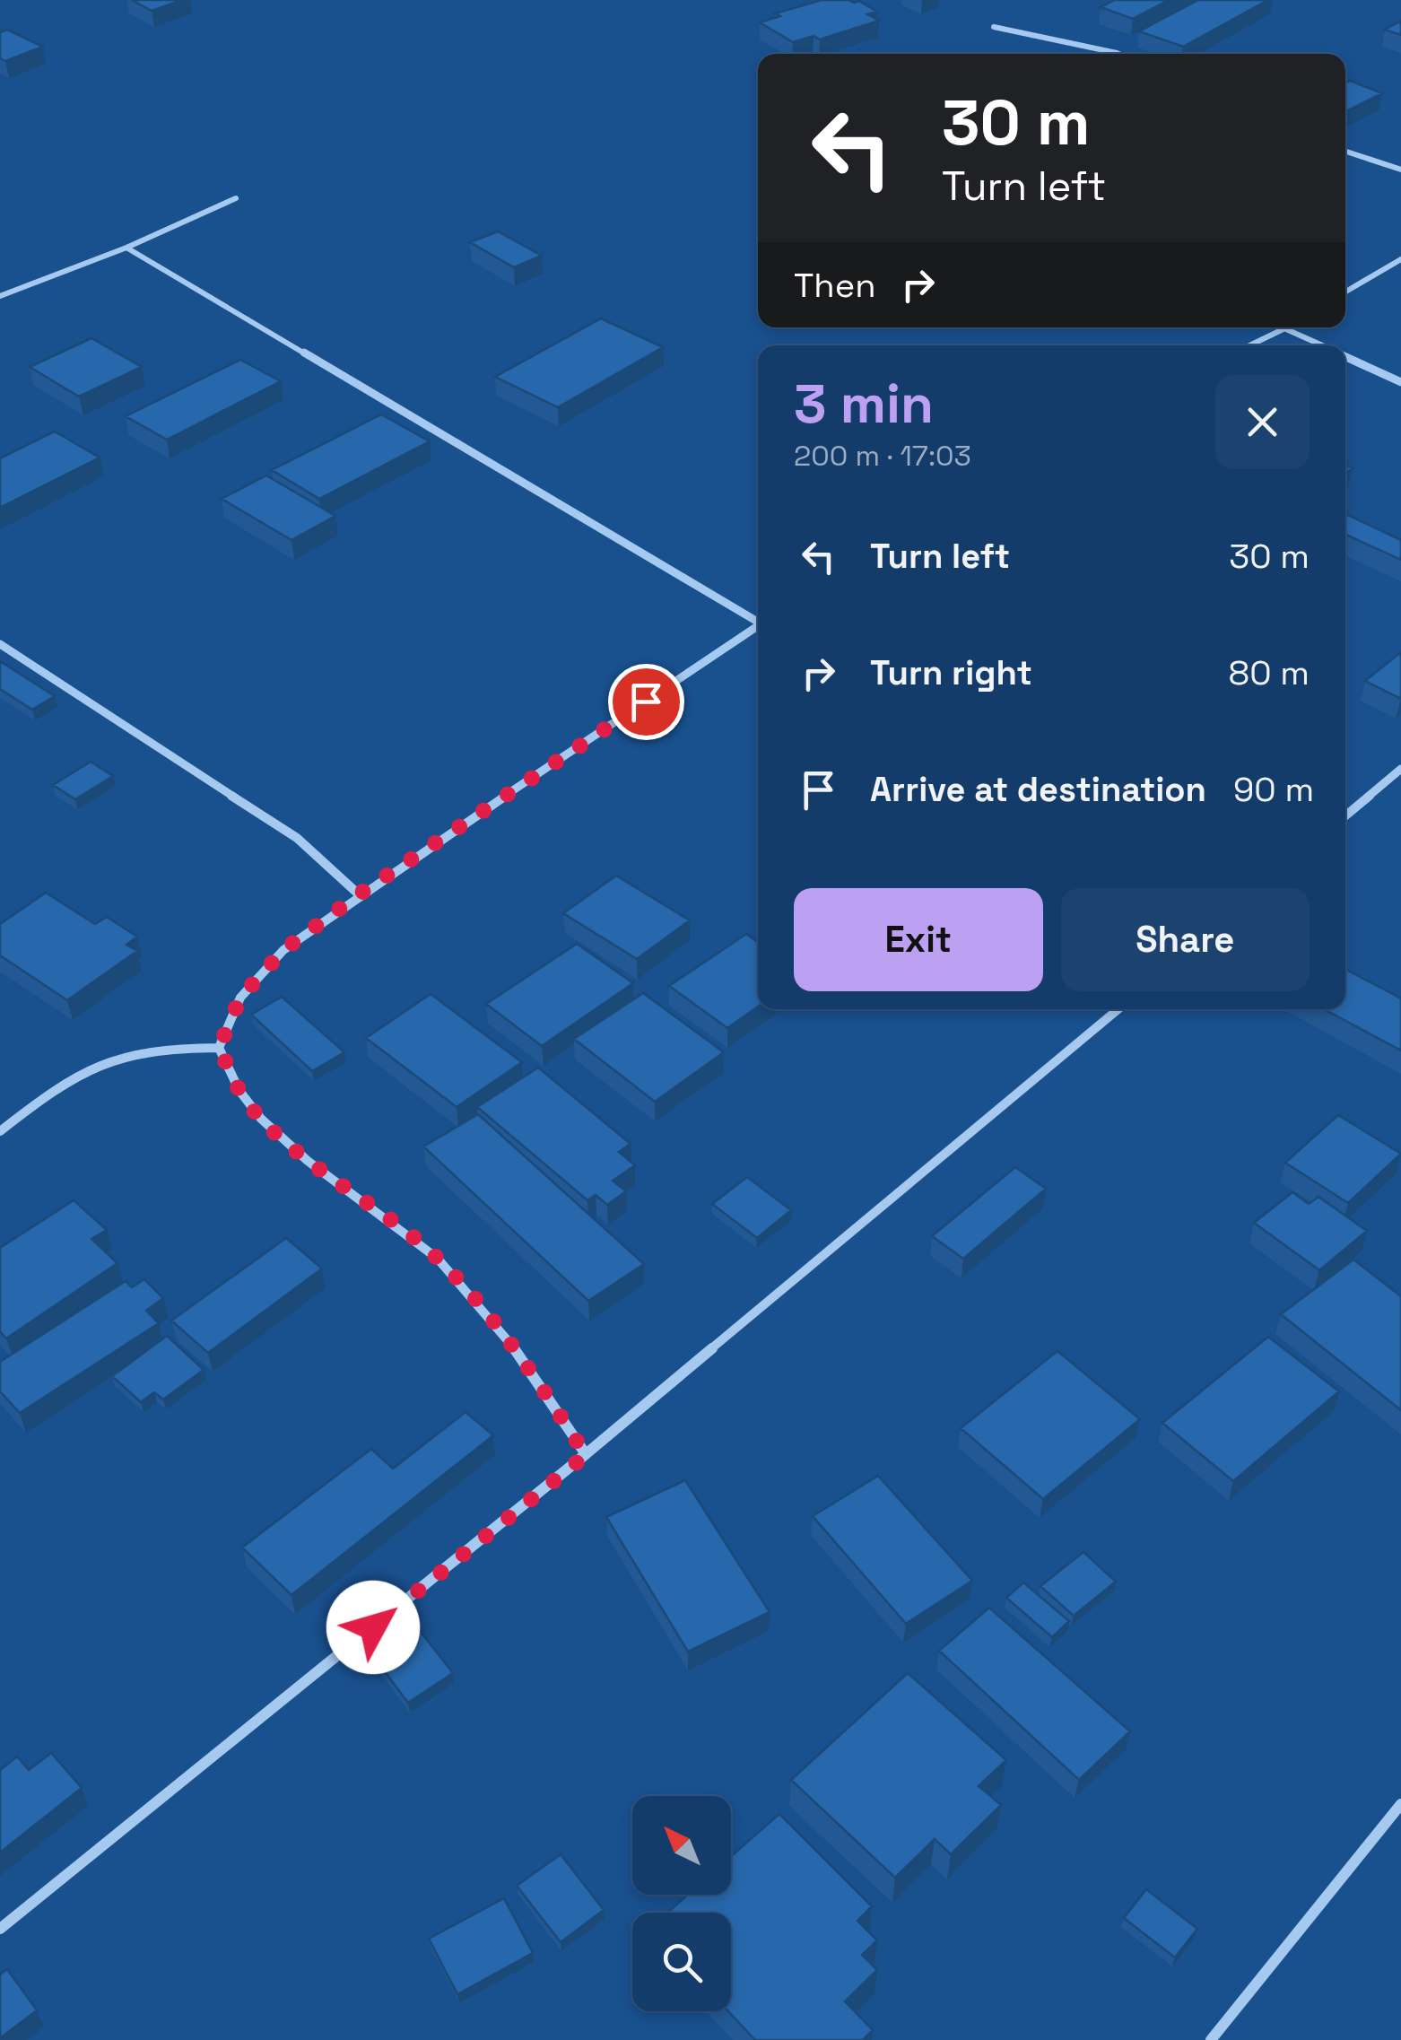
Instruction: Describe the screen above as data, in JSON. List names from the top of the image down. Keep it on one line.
{"north":"top left","page":{"turn":["30 m","Turn left"],"then":"Then","heading":["3 min","200 m · 17:03"],"list":[{"name":"Turn left","value":"30 m"},{"name":"Turn right","value":"80 m"},{"name":"Arrive at destination","value":"90 m"}],"buttons":["Exit","Share"]}}
